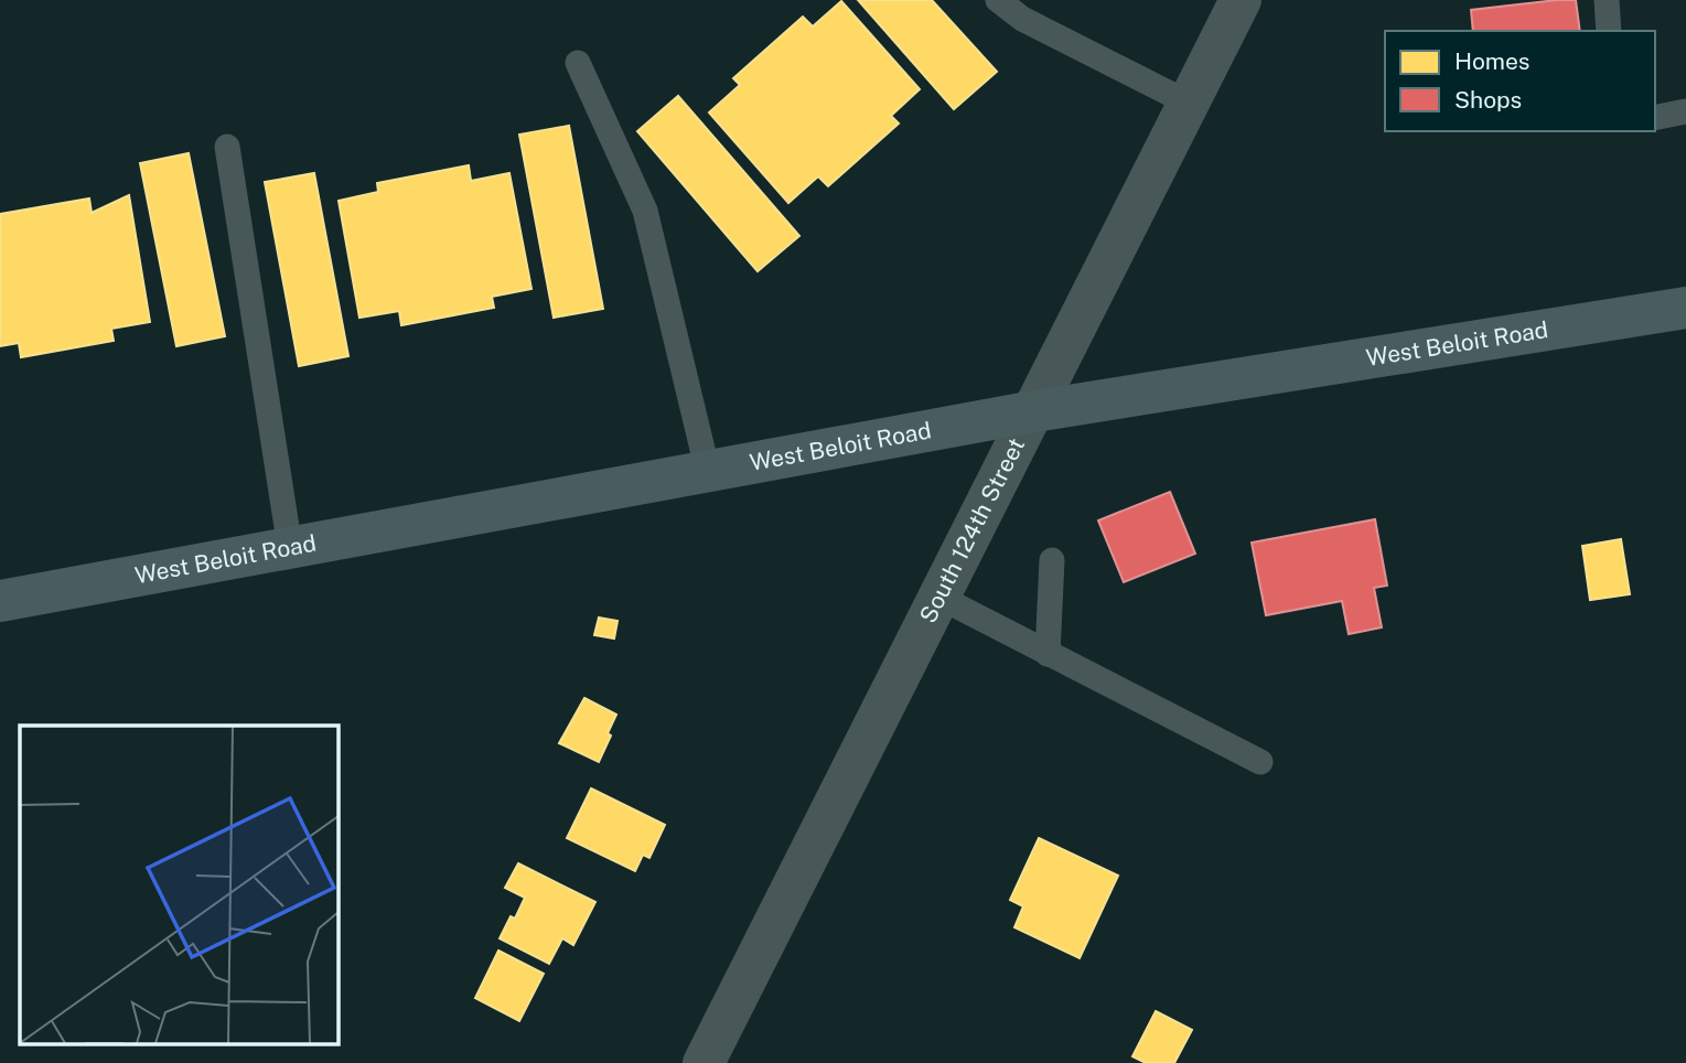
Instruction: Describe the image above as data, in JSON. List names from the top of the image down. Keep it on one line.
{"streets":{"main road":["West Beloit Road"],"street":["South 124th Street"]},"crossings":[["West Beloit Road","South 124th Street"]],"legend":["Homes","Shops"]}
